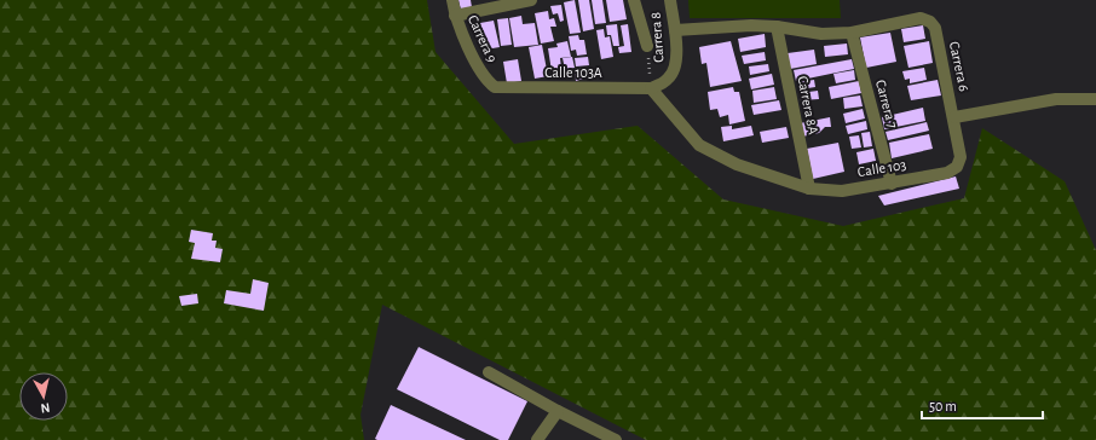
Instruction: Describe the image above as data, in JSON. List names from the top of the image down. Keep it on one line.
{"streets":{"street":["Carrera 8","Carrera 9","Carrera 6","Calle 103A","Carrera 7","Carrera 8A","Calle 103"]},"crossings":[["Carrera 8","Calle 103A"],["Carrera 8","Calle 103"],["Carrera 9","Calle 103A"],["Carrera 6","Carrera 7"],["Carrera 6","Calle 103"],["Calle 103A","Calle 103"],["Carrera 7","Calle 103"],["Carrera 8A","Calle 103"]],"scale_bar":"50 m","north":"bottom"}
